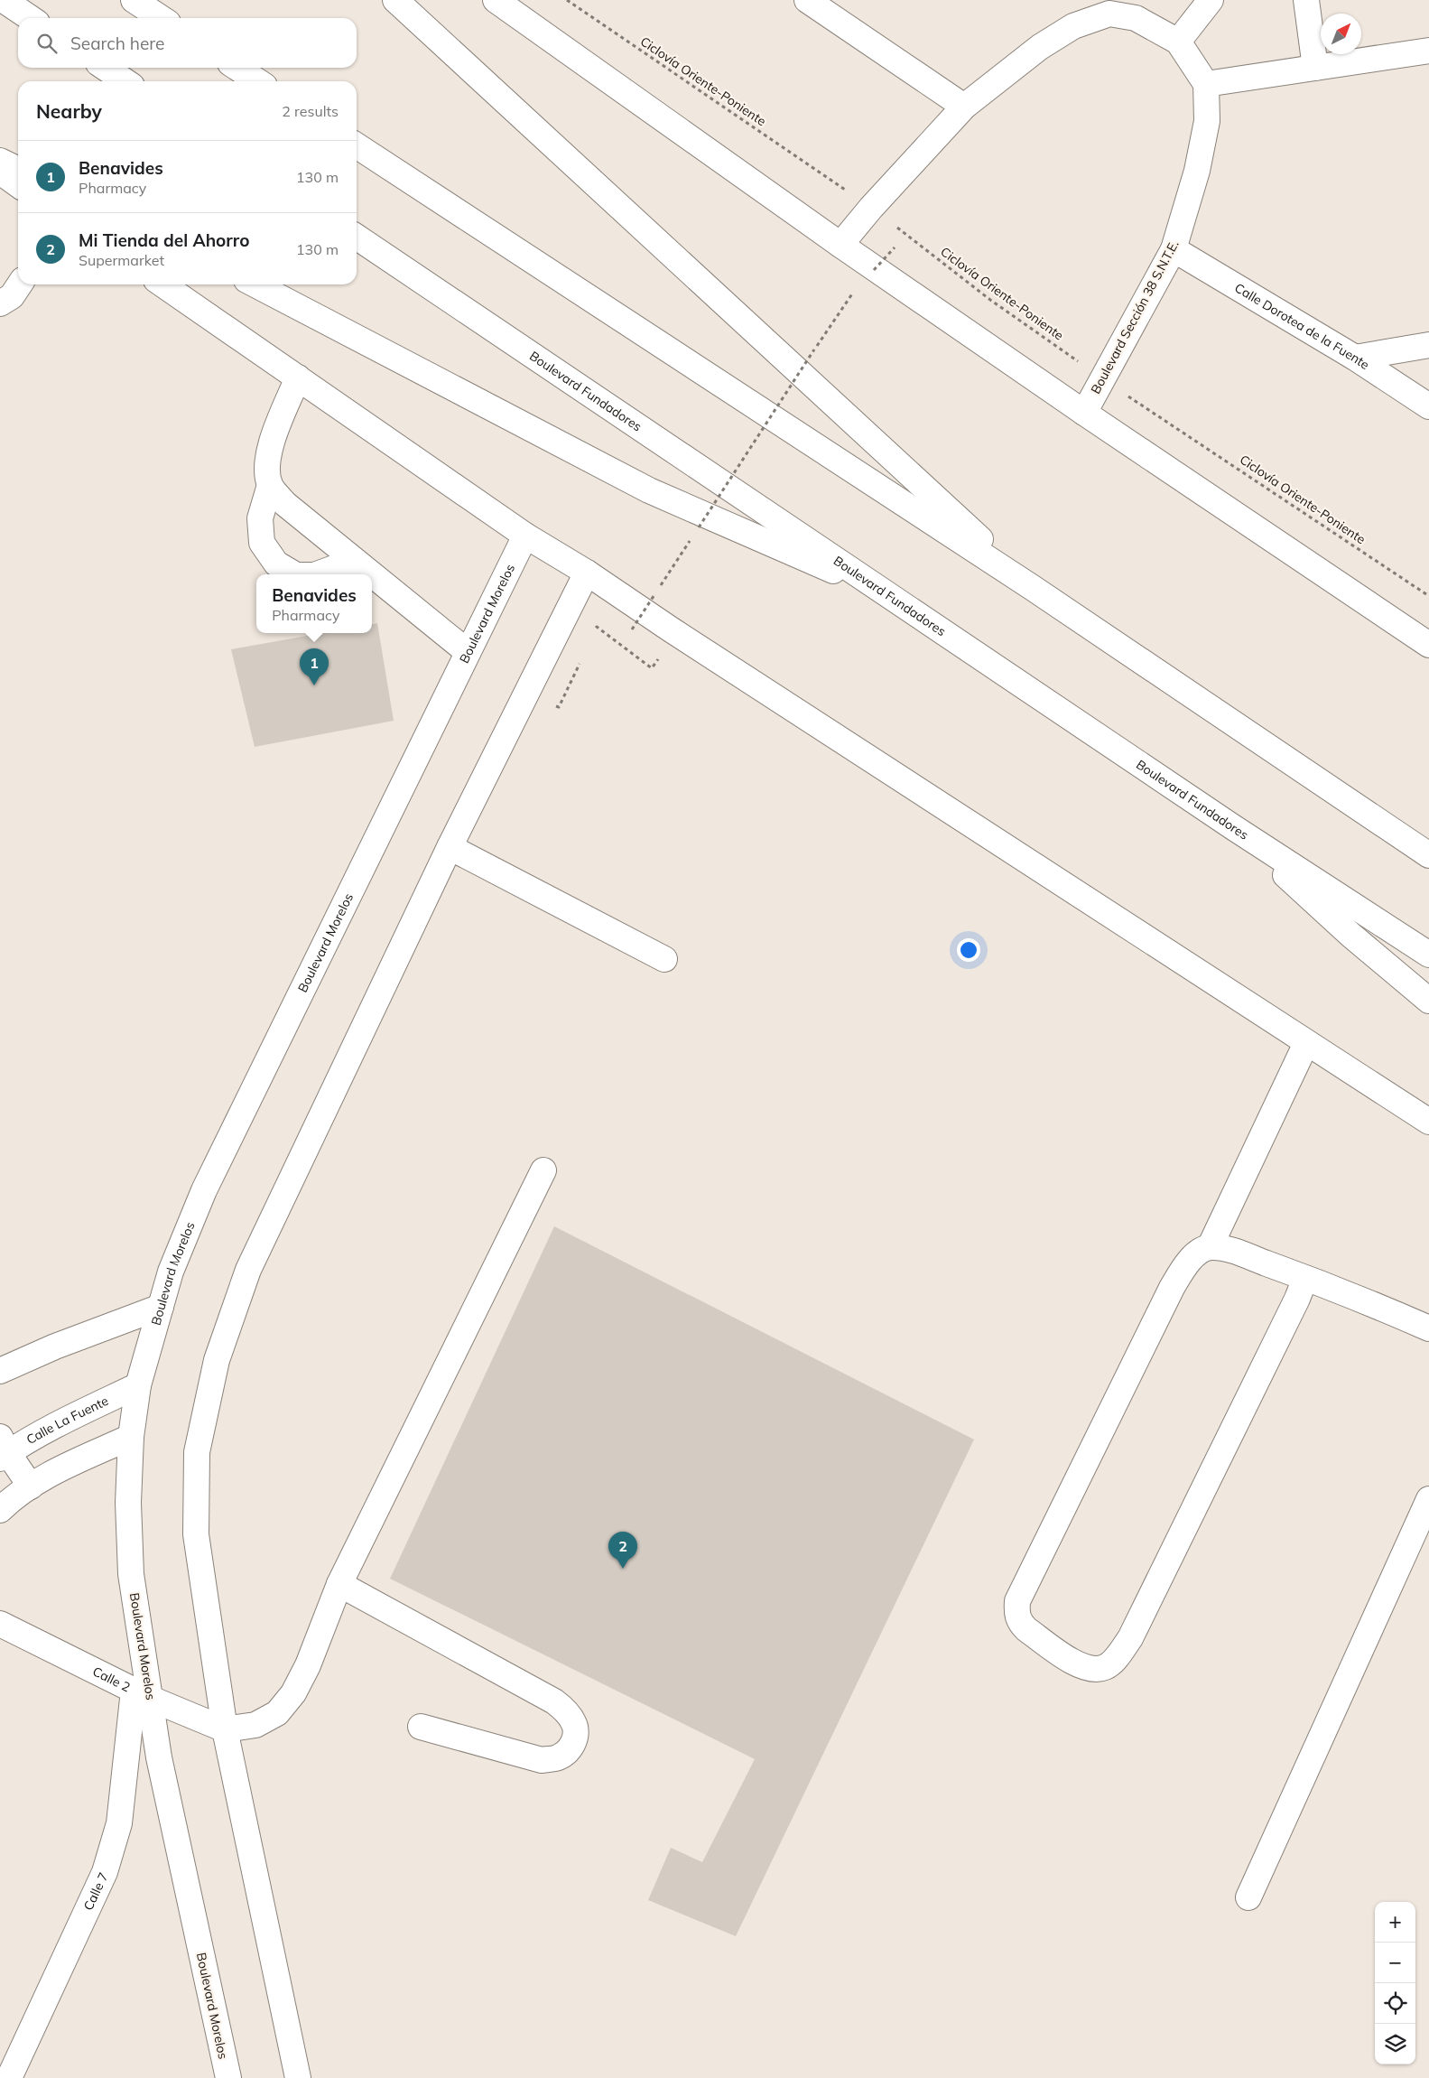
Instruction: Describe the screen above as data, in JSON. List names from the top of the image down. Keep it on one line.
{"streets":{"main road":["Boulevard Sección 38 S.N.T.E.","Calle Dorotea de la Fuente","Boulevard Fundadores","Boulevard Morelos","Calle La Fuente","Calle 2","Calle 7"],"path":["Ciclovía Oriente-Poniente"]},"crossings":[["Ciclovía Oriente-Poniente","Boulevard Sección 38 S.N.T.E."],["Boulevard Sección 38 S.N.T.E.","Calle Dorotea de la Fuente"],["Boulevard Morelos","Calle La Fuente"],["Boulevard Morelos","Calle 2"],["Boulevard Morelos","Calle 7"],["Calle 2","Calle 7"]],"north":"top right","page":{"search":"Search here","heading":["Nearby","2 results"],"list":[{"mark":"1","name":"Benavides","note":"Pharmacy","value":"130 m"},{"mark":"2","name":"Mi Tienda del Ahorro","note":"Supermarket","value":"130 m"}],"popup":["Benavides","Pharmacy"],"pins":["1","2"],"map_buttons":["+","−"]}}
